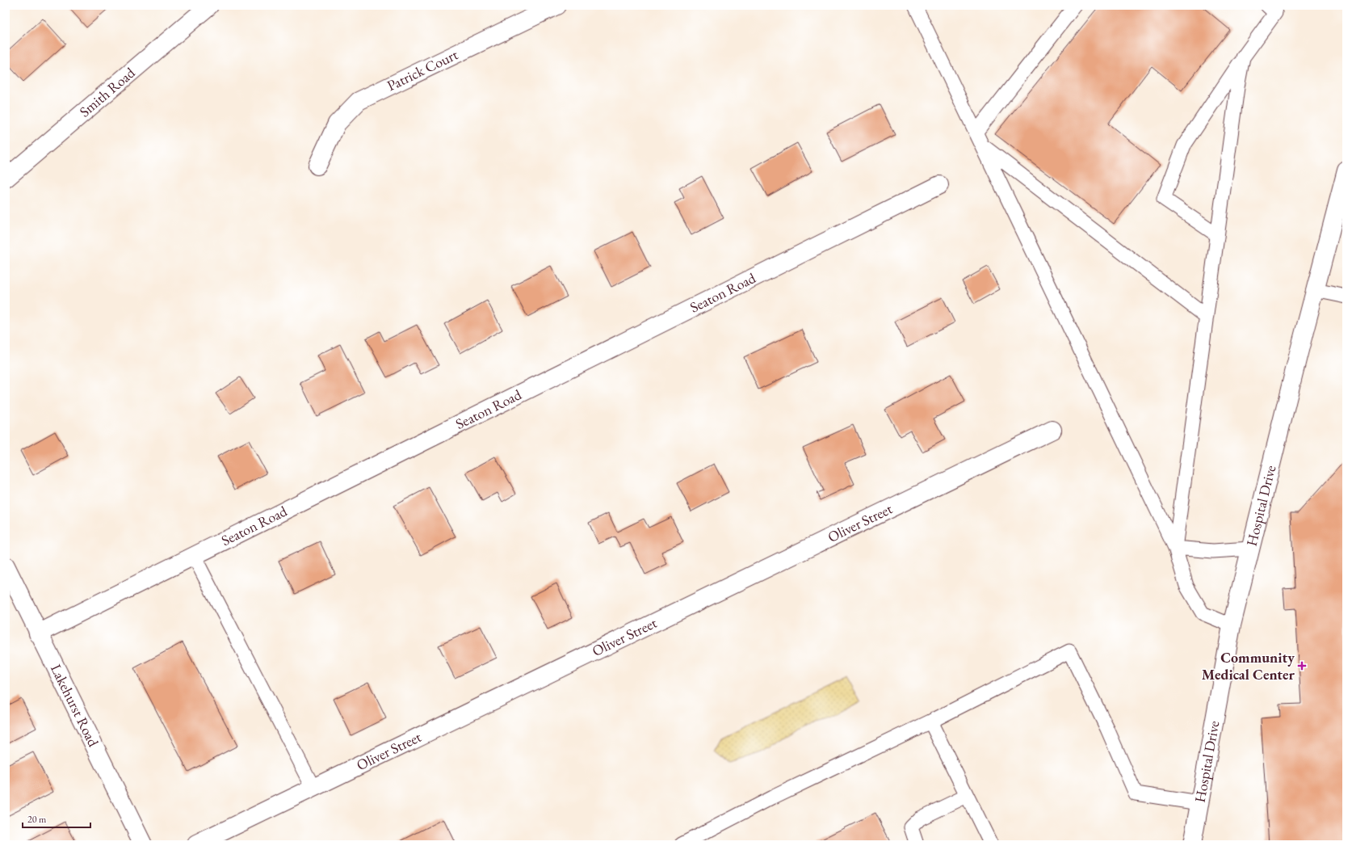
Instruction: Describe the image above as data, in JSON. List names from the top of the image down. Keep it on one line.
{"streets":{"street":["Patrick Court","Smith Road","Seaton Road","Hospital Drive","Oliver Street","Lakehurst Road"]},"crossings":[["Seaton Road","Lakehurst Road"]],"places":{"health":["Community Medical Center"]},"scale_bar":"20 m"}
